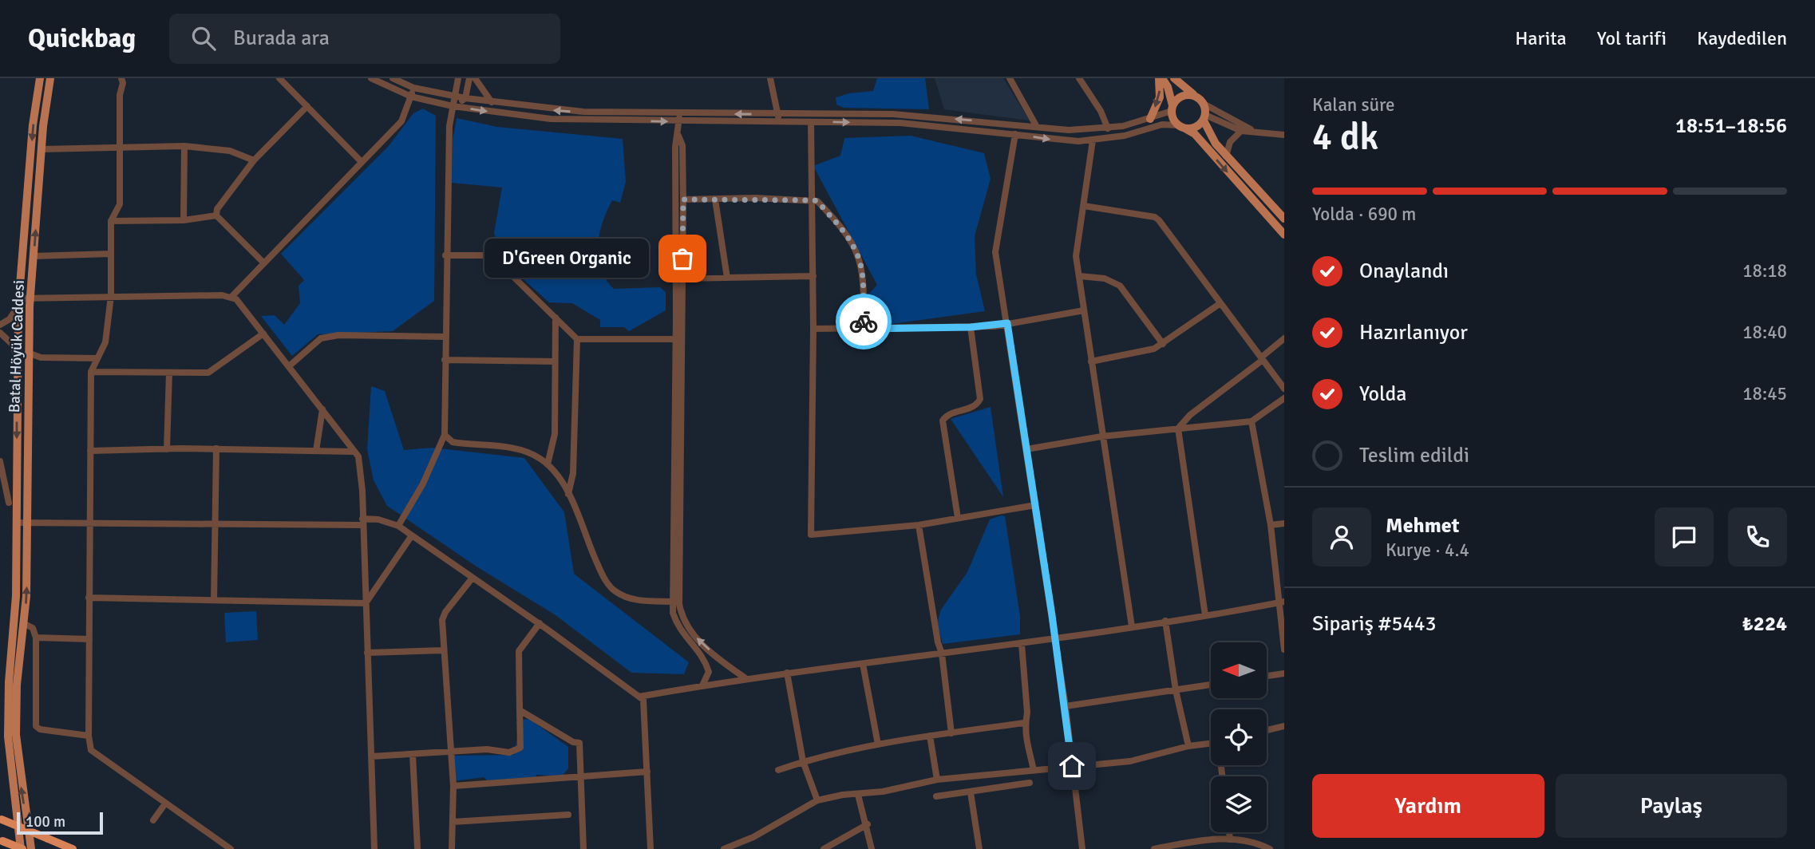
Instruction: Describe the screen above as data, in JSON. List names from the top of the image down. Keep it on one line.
{"streets":{"main road":["Batal Höyük Caddesi"]},"places":["D'Green Organic"],"scale_bar":"100 m","north":"left","page":{"header":"Quickbag","search":"Burada ara","nav":["Harita","Yol tarifi","Kaydedilen"],"heading":["4 dk","Kalan süre","18:51–18:56"],"panel":["Mehmet","Kurye · 4.4","Sipariş #5443","₺224"],"bar":"Yolda · 690 m","bubble":"D'Green Organic","list":[["Onaylandı","18:18"],["Hazırlanıyor","18:40"],["Yolda","18:45"],"Teslim edildi"],"buttons":["Yardım","Paylaş"],"scale":"100 m"}}
